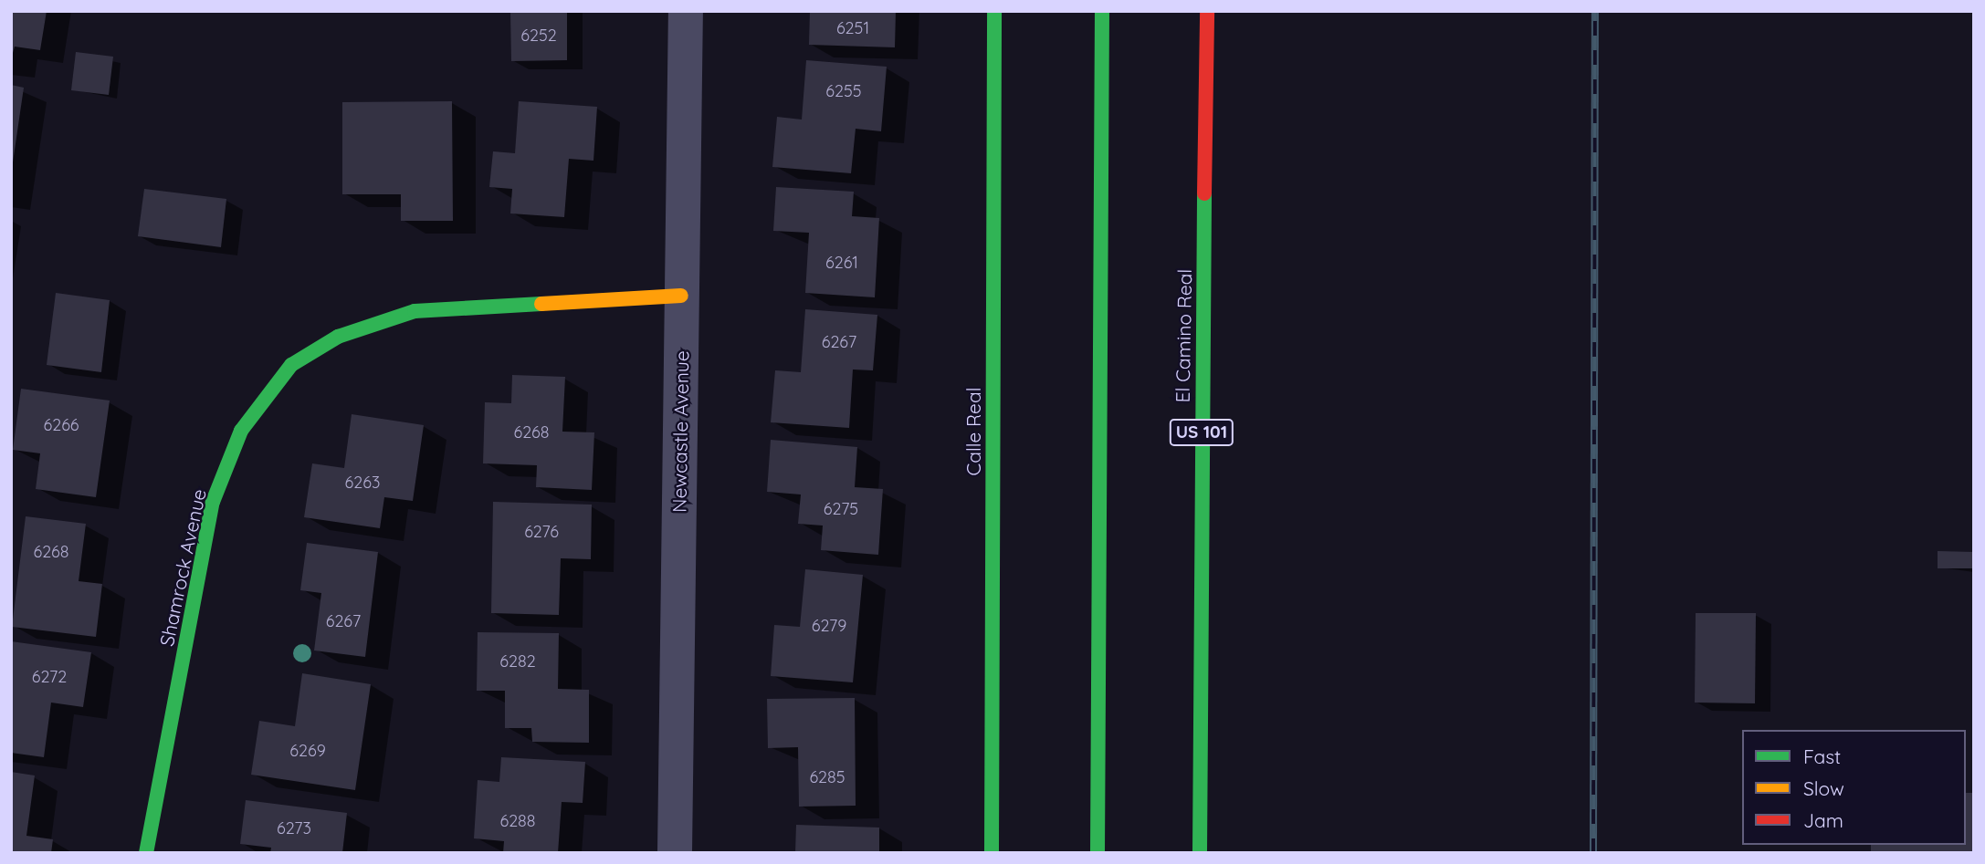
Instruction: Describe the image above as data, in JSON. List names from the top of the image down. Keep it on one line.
{"streets":{"main road":["El Camino Real","Calle Real","US 101","Shamrock Avenue"],"street":["Newcastle Avenue"]},"crossings":[["Newcastle Avenue","Shamrock Avenue"]],"house_numbers":["6251","6252","6255","6261","6267","6266","6268","6263","6275","6276","6268","6267","6279","6282","6272","6269","6285","6288","6273"],"legend":["Fast","Slow","Jam"]}
